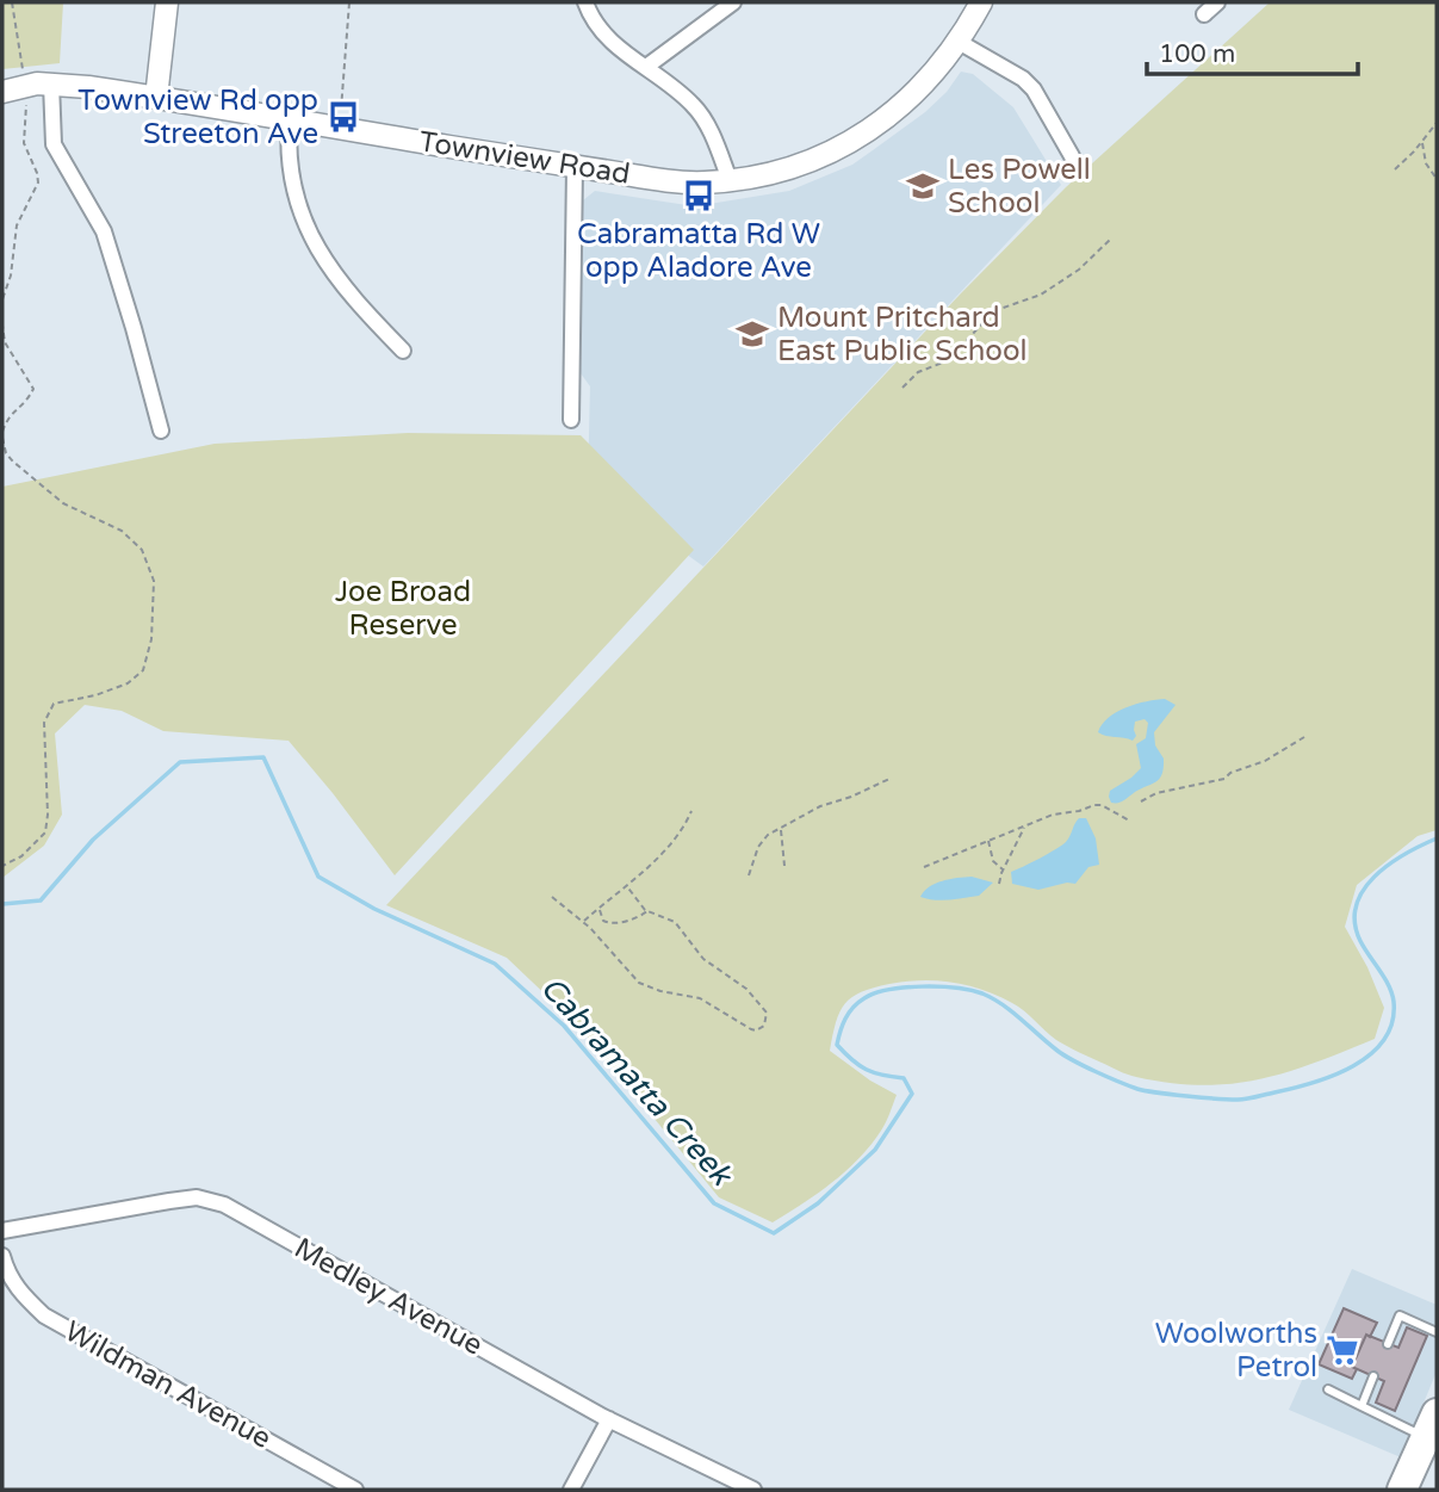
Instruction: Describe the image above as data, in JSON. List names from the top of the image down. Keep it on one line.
{"streets":{"street":["Townview Road","Medley Avenue","Wildman Avenue"]},"water":["Cabramatta Creek"],"parks":["Joe Broad Reserve"],"places":{"bus stop":["Townview Rd opp Streeton Ave","Cabramatta Rd W opp Aladore Ave"],"school or university":["Les Powell School","Mount Pritchard East Public School"],"supermarket":["Woolworths Petrol"]},"scale_bar":"100 m"}
